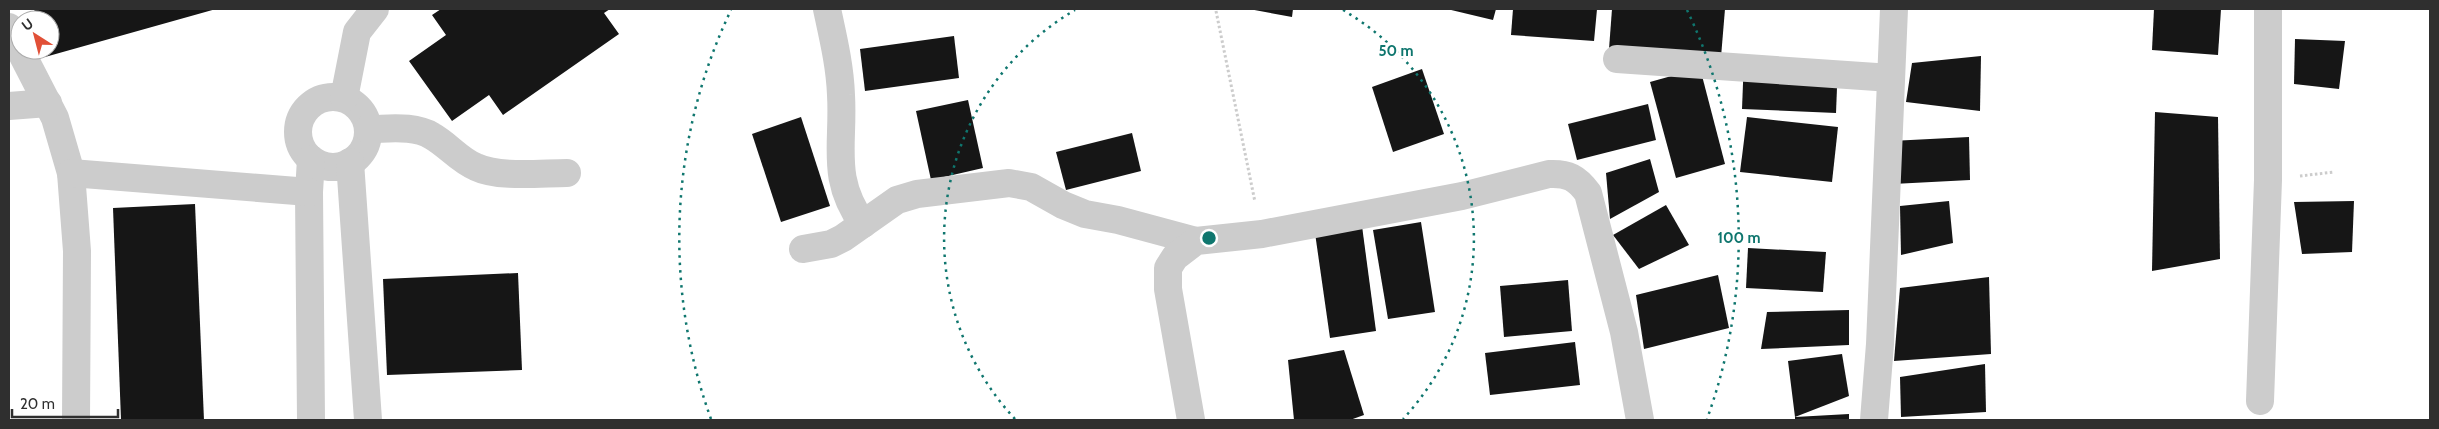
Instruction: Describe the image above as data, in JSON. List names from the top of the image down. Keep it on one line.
{"scale_bar":"20 m","north":"top left","rings":["50 m","100 m"]}
